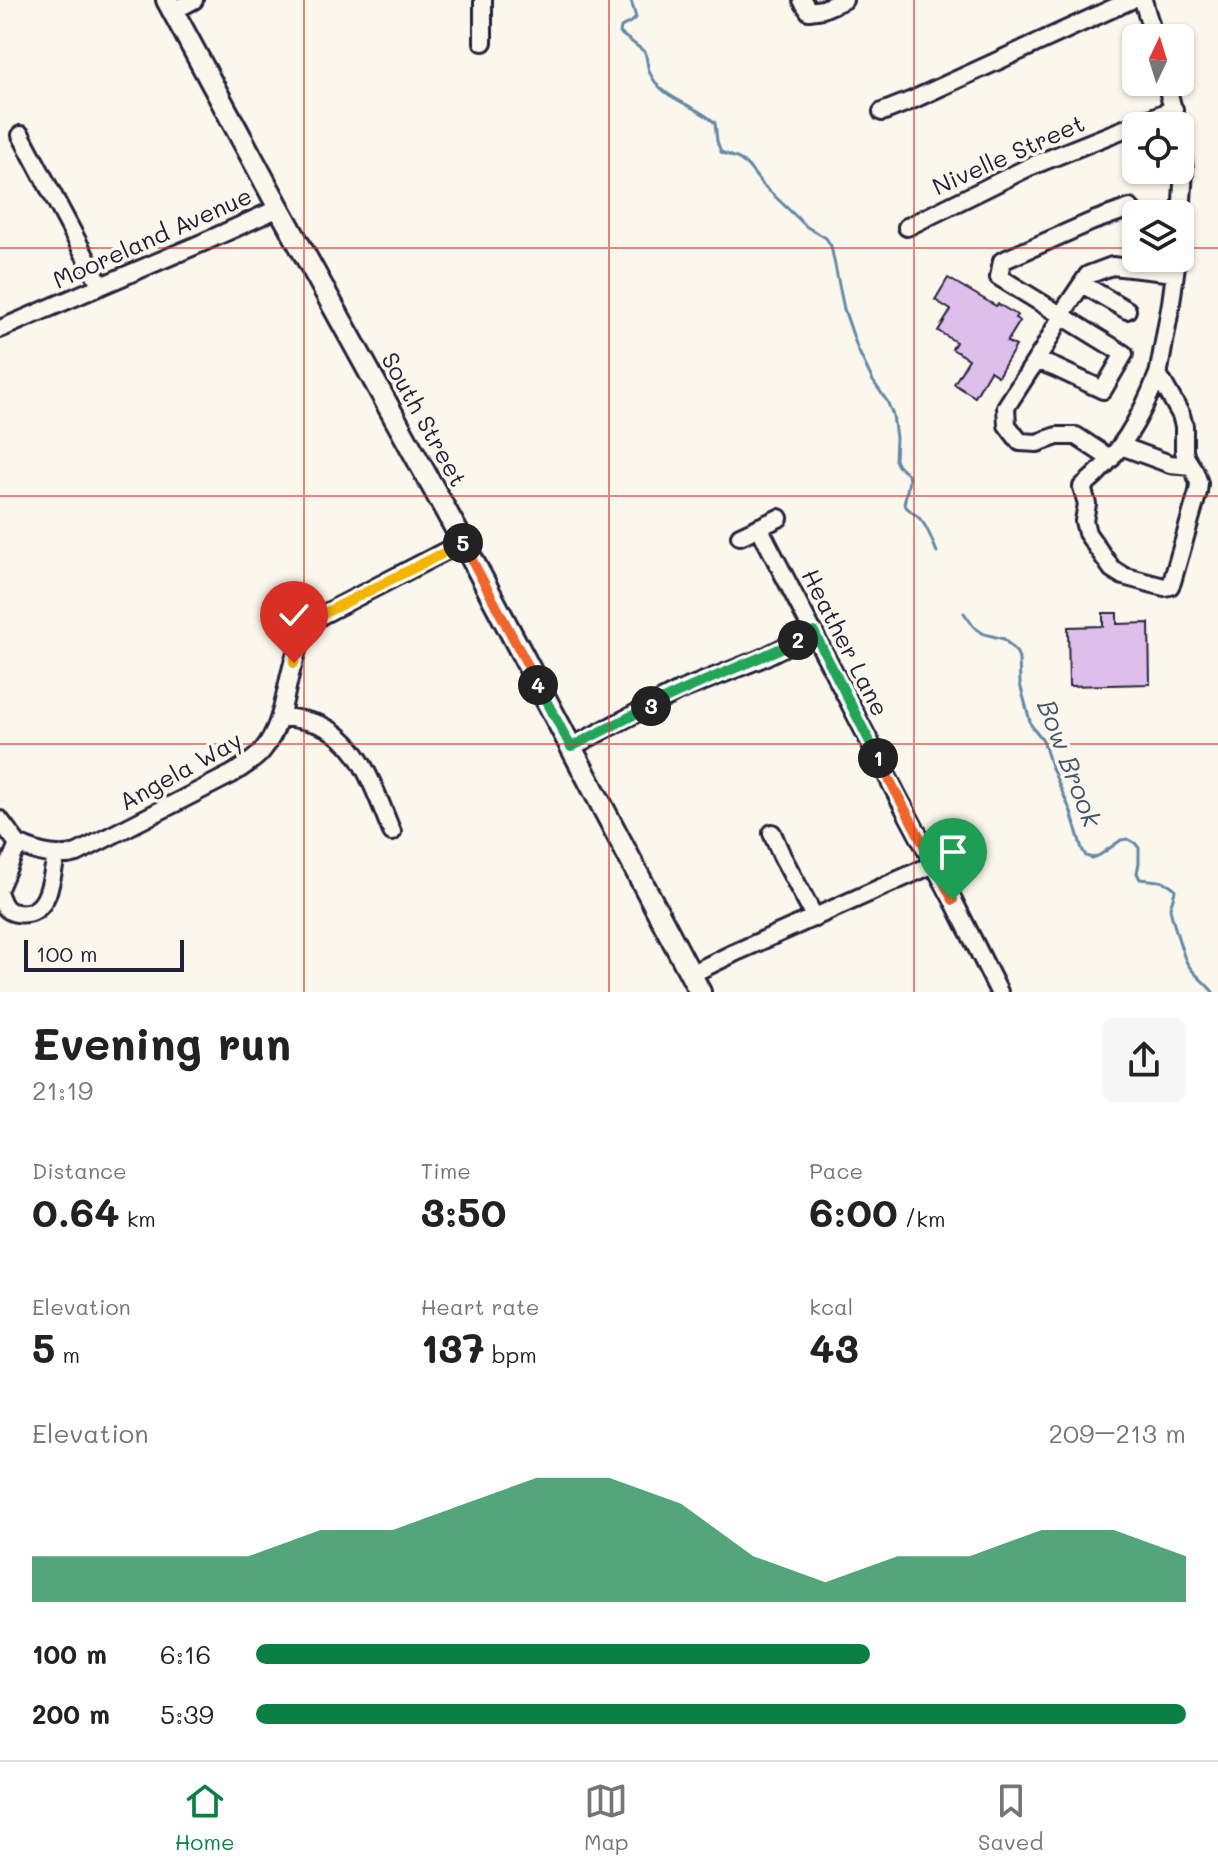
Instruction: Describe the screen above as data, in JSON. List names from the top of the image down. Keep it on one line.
{"streets":{"main road":["South Street"],"street":["Nivelle Street","Mooreland Avenue","Heather Lane","Angela Way"]},"crossings":[["Mooreland Avenue","South Street"],["South Street","Angela Way"]],"water":["Bow Brook"],"scale_bar":"100 m","north":"top","page":{"pins":["5","2","4","3","1"],"scale":"100 m","heading":["Evening run","21:19"],"stats":[["Distance","0.64 km"],["Time","3:50"],["Pace","6:00 /km"],["Elevation","5 m"],["Heart rate","137 bpm"],["kcal","43"]],"chart":["Elevation","209–213 m"],"list":[{"name":"100 m","note":"6:16"},{"name":"200 m","note":"5:39"}],"tabs":["Home","Map","Saved"]}}
